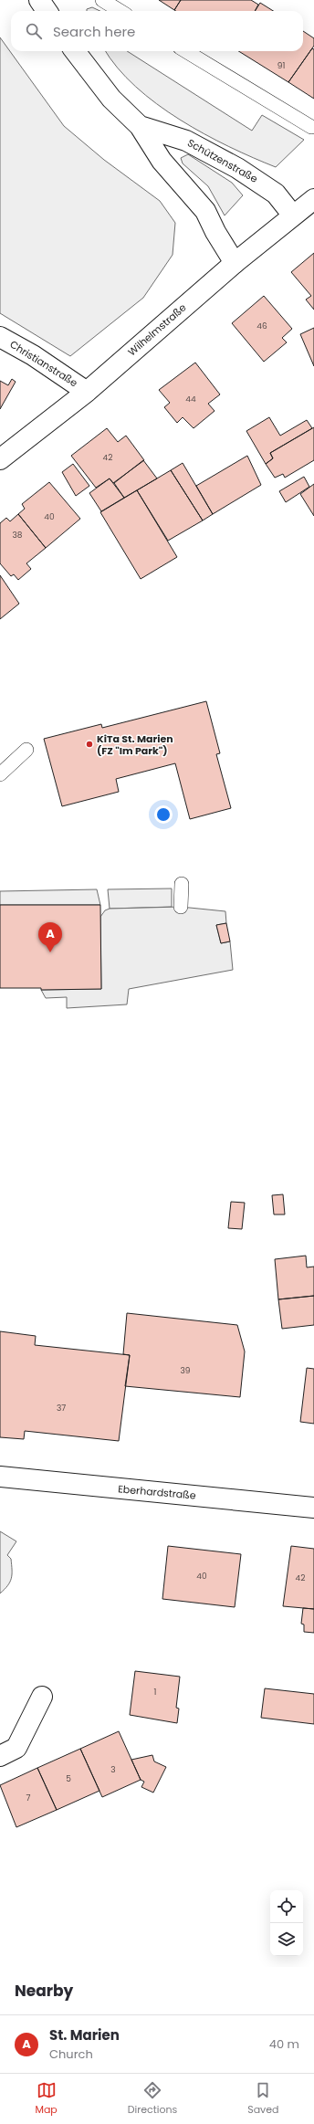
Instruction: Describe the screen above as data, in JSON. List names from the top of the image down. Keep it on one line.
{"streets":{"street":["Schützenstraße","Wilhelmstraße","Christianstraße","Eberhardstraße"]},"crossings":[["Schützenstraße","Wilhelmstraße"],["Wilhelmstraße","Christianstraße"]],"places":["KiTa St. Marien (FZ \"Im Park\")"],"house_numbers":["91","46","44","42","40","38","39","37","40","42","1","3","5","7"],"page":{"search":"Search here","pins":"A","heading":"Nearby","list":[{"mark":"A","name":"St. Marien","note":"Church","value":"40 m"}],"nav":["Map","Directions","Saved"]}}
